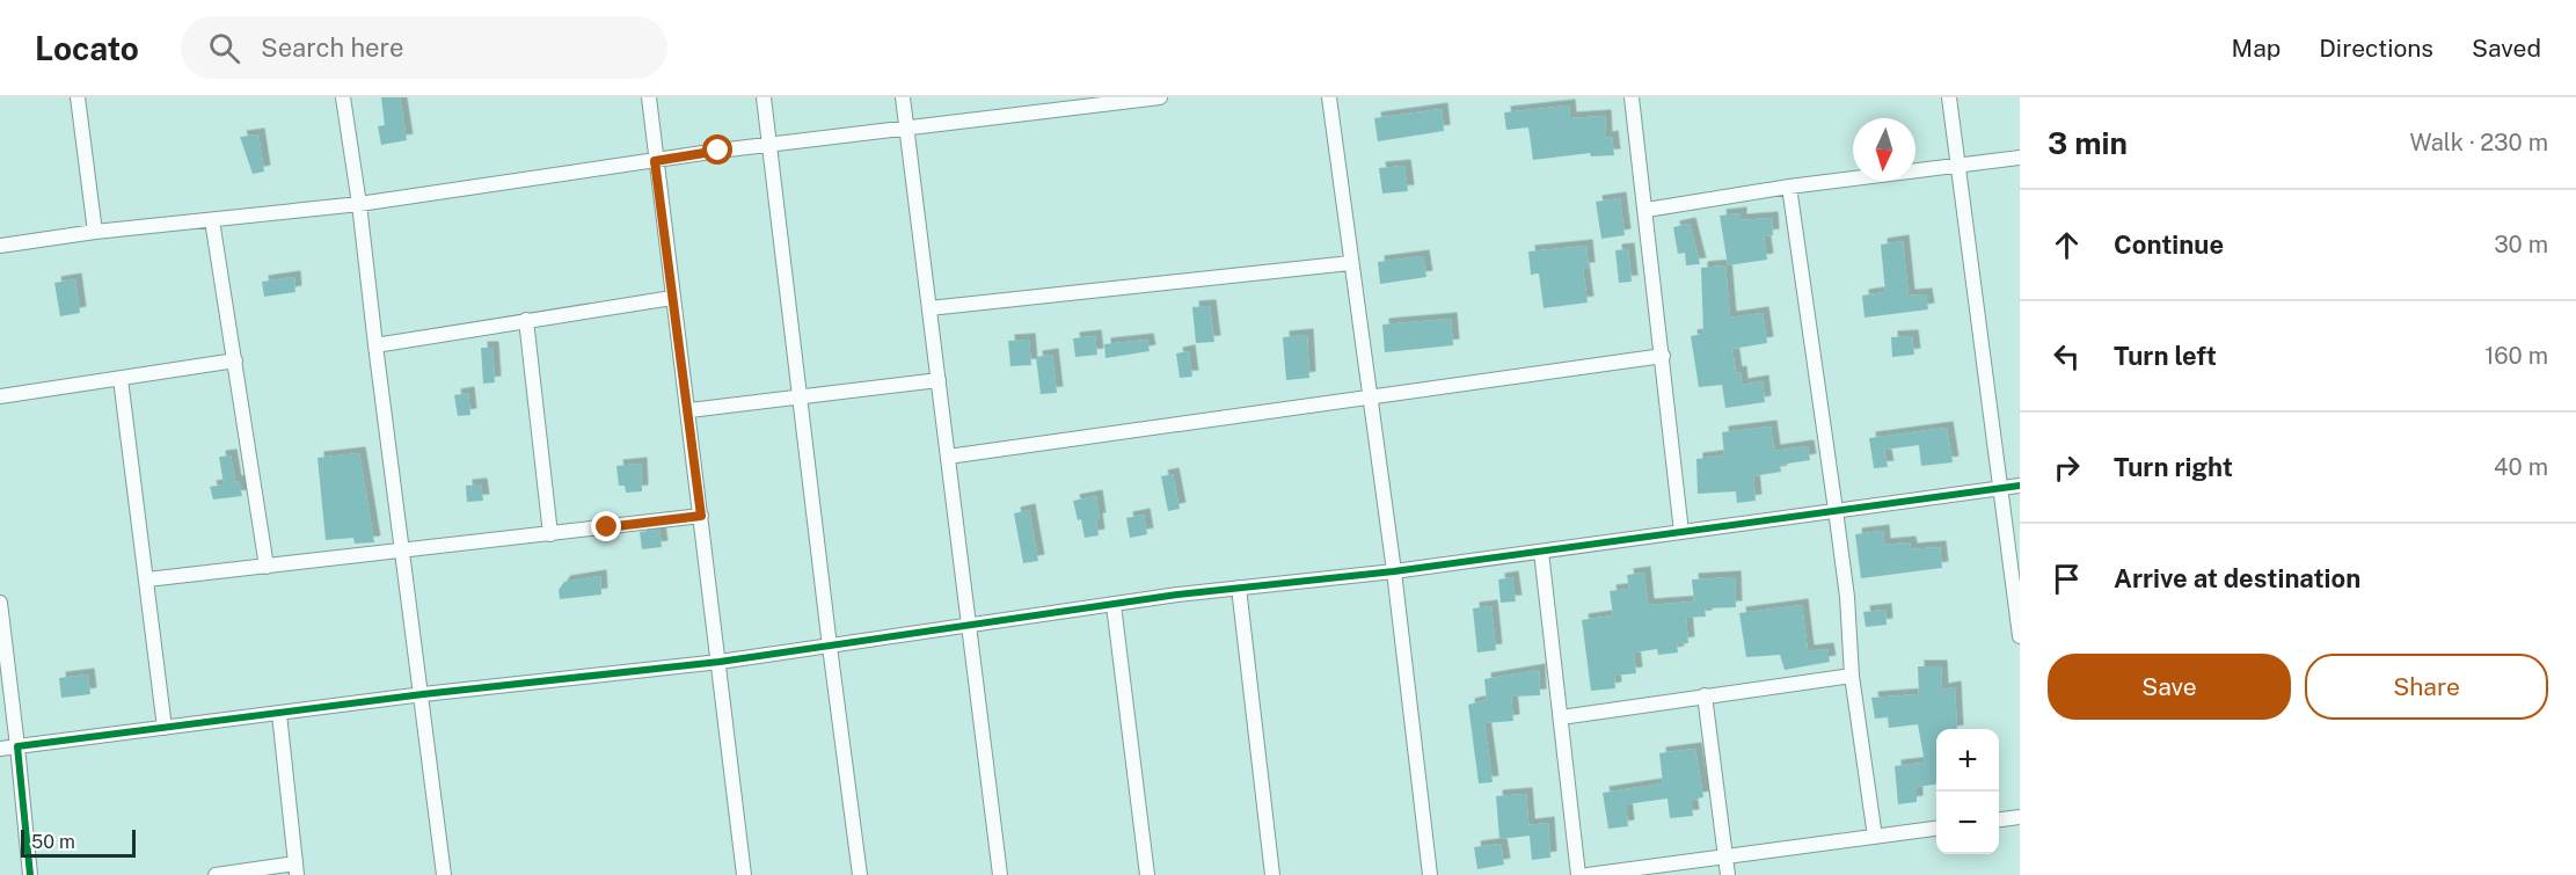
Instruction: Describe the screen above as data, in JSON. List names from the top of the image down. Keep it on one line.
{"scale_bar":"50 m","north":"bottom","page":{"header":"Locato","search":"Search here","nav":["Map","Directions","Saved"],"heading":["3 min","Walk · 230 m"],"list":[["Continue","30 m"],["Turn left","160 m"],["Turn right","40 m"],"Arrive at destination"],"buttons":["Save","Share"],"map_buttons":["+","−"],"scale":"50 m"}}
